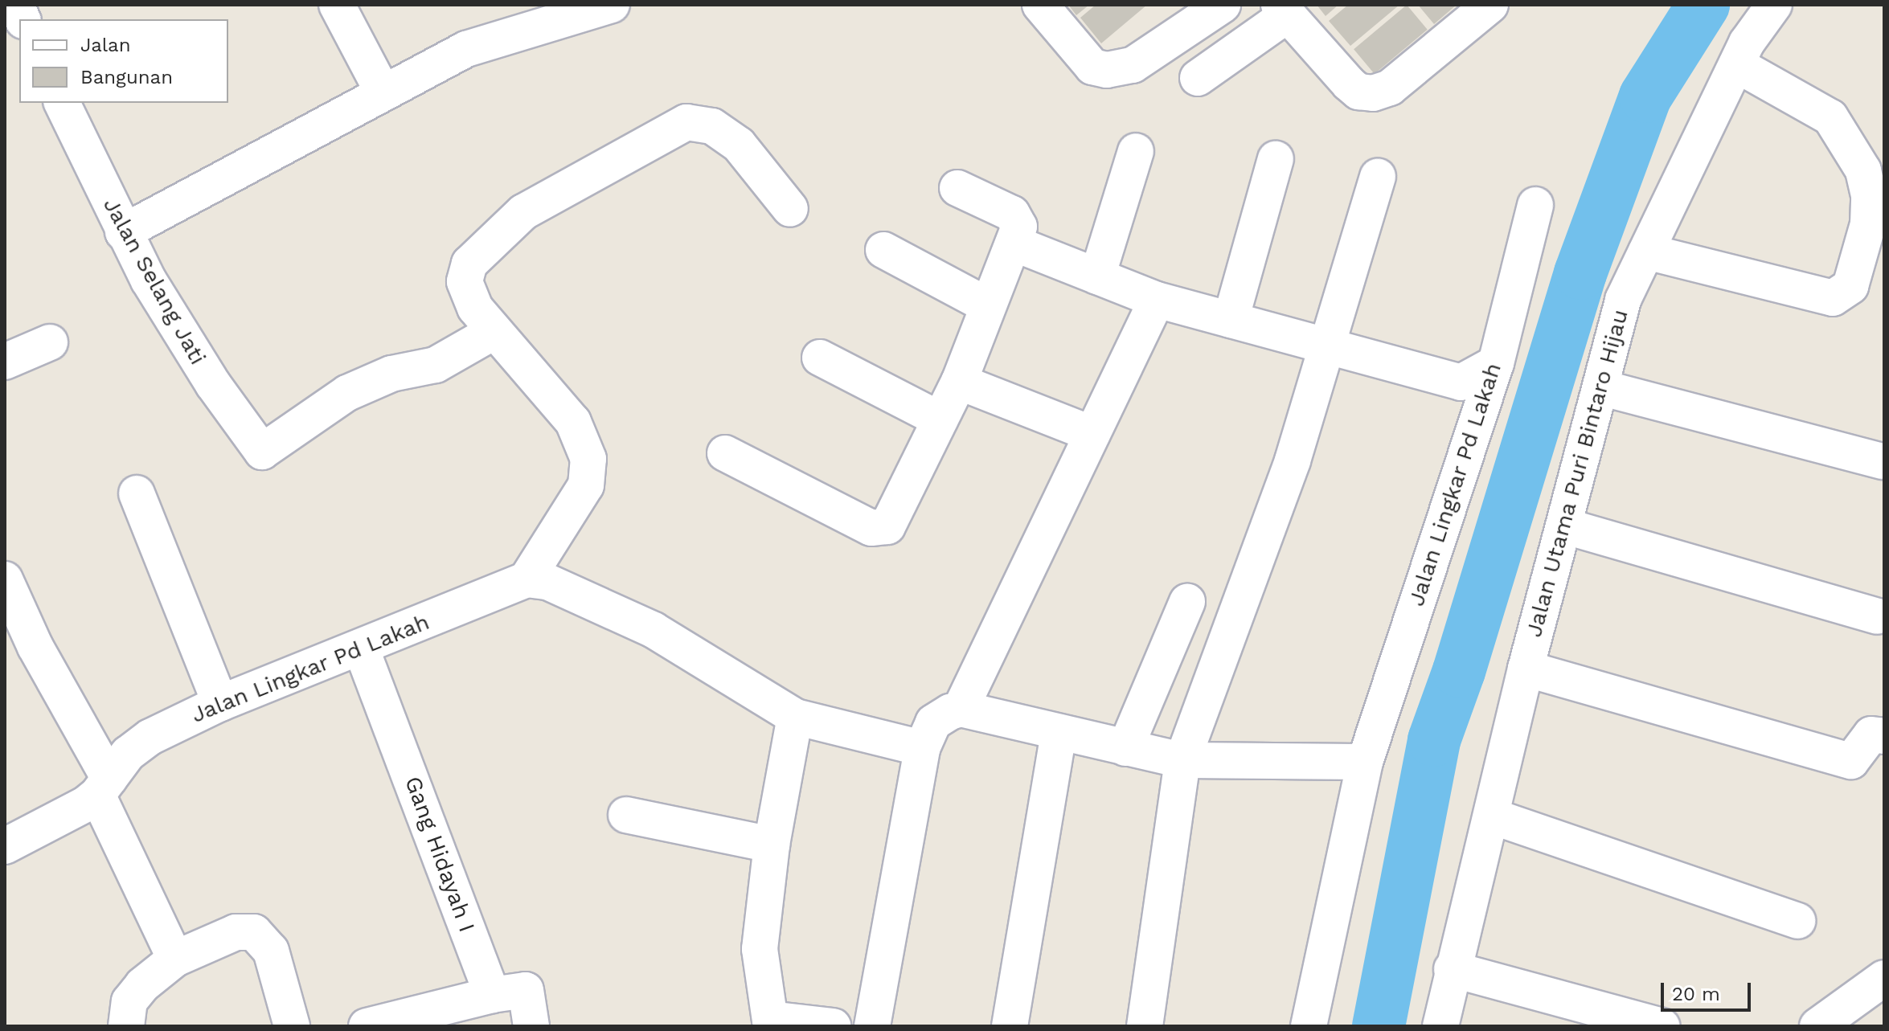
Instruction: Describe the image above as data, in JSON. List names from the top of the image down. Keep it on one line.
{"streets":{"street":["Jalan Selang Jati","Jalan Utama Puri Bintaro Hijau","Jalan Lingkar Pd Lakah","Gang Hidayah I"]},"crossings":[["Jalan Lingkar Pd Lakah","Gang Hidayah I"]],"legend":["Jalan","Bangunan"],"scale_bar":"20 m"}
